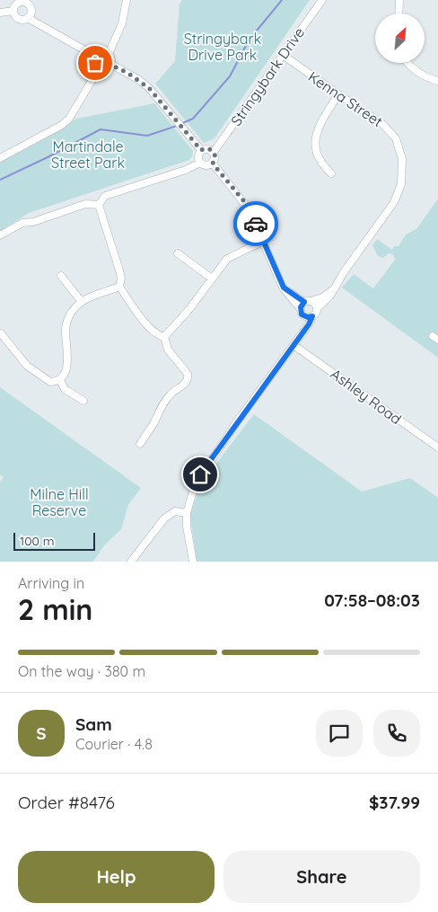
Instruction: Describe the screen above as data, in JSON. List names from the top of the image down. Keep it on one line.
{"streets":{"street":["Stringybark Drive","Kenna Street","Ashley Road"]},"crossings":[["Stringybark Drive","Kenna Street"],["Kenna Street","Ashley Road"]],"parks":["Stringybark Drive Park","Martindale Street Park","Milne Hill Reserve"],"scale_bar":"100 m","north":"top right","page":{"scale":"100 m","heading":["2 min","Arriving in","07:58–08:03"],"panel":["Sam","Courier · 4.8","Order #8476","$37.99"],"bar":"On the way · 380 m","round":"S","buttons":["Help","Share"]}}
